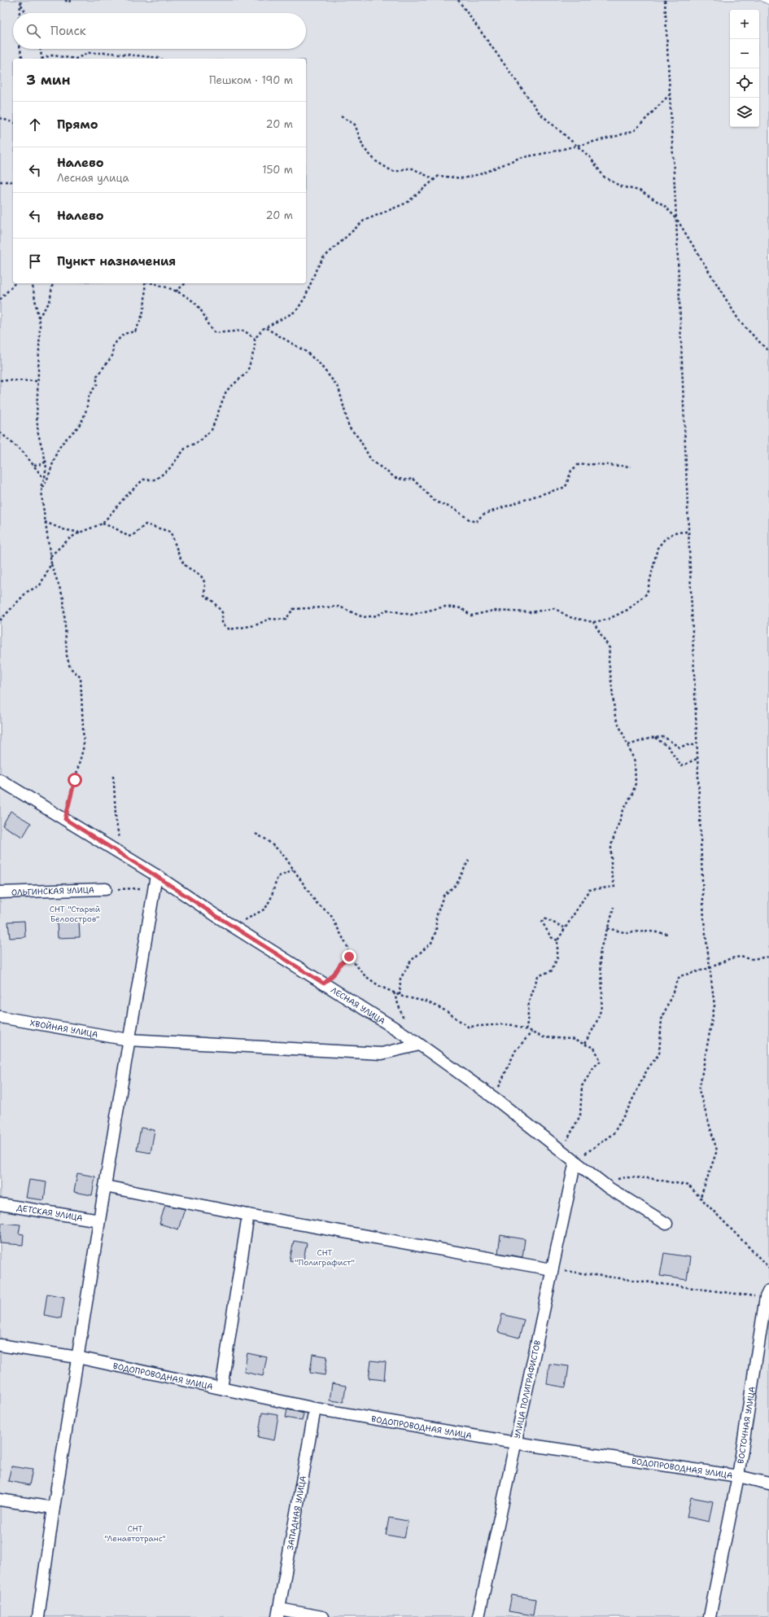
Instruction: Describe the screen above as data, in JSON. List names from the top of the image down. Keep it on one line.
{"streets":{"street":["ОЛЬГИНСКАЯ УЛИЦА","ЛЕСНАЯ УЛИЦА","ХВОЙНАЯ УЛИЦА","ДЕТСКАЯ УЛИЦА","ВОДОПРОВОДНАЯ УЛИЦА","УЛИЦА ПОЛИГРАФИСТОВ","ВОСТОЧНАЯ УЛИЦА","ЗАПАДНАЯ УЛИЦА"]},"crossings":[["ЛЕСНАЯ УЛИЦА","ХВОЙНАЯ УЛИЦА"],["ЛЕСНАЯ УЛИЦА","УЛИЦА ПОЛИГРАФИСТОВ"],["ВОДОПРОВОДНАЯ УЛИЦА","УЛИЦА ПОЛИГРАФИСТОВ"],["ВОДОПРОВОДНАЯ УЛИЦА","ВОСТОЧНАЯ УЛИЦА"],["ВОДОПРОВОДНАЯ УЛИЦА","ЗАПАДНАЯ УЛИЦА"]],"parks":["СНТ \"Старый Белоостров\"","СНТ \"Полиграфист\"","СНТ \"Ленавтотранс\""],"page":{"map_buttons":["+","−"],"search":"Поиск","heading":["3 мин","Пешком · 190 m"],"list":[["Прямо","20 m"],["Налево","Лесная улица","150 m"],["Налево","20 m"],"Пункт назначения"]}}
